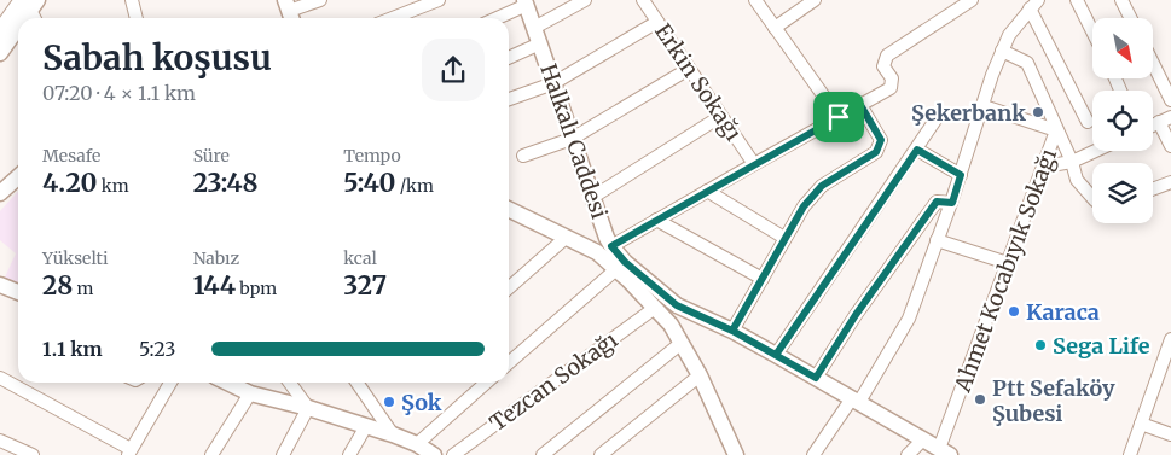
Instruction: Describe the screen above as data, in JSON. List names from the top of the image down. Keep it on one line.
{"streets":{"main road":["Halkalı Caddesi"],"street":["Erkin Sokağı","Ahmet Kocabıyık Sokağı","Tezcan Sokağı"]},"crossings":[["Halkalı Caddesi","Ahmet Kocabıyık Sokağı"]],"places":["Şekerbank","Karaca","Sega Life","Ptt Sefaköy Şubesi","Şok"],"north":"bottom right","page":{"heading":["Sabah koşusu","07:20 · 4 × 1.1 km"],"stats":[["Mesafe","4.20 km"],["Süre","23:48"],["Tempo","5:40 /km"],["Yükselti","28 m"],["Nabız","144 bpm"],["kcal","327"]],"list":[{"name":"1.1 km","note":"5:23"}]}}
